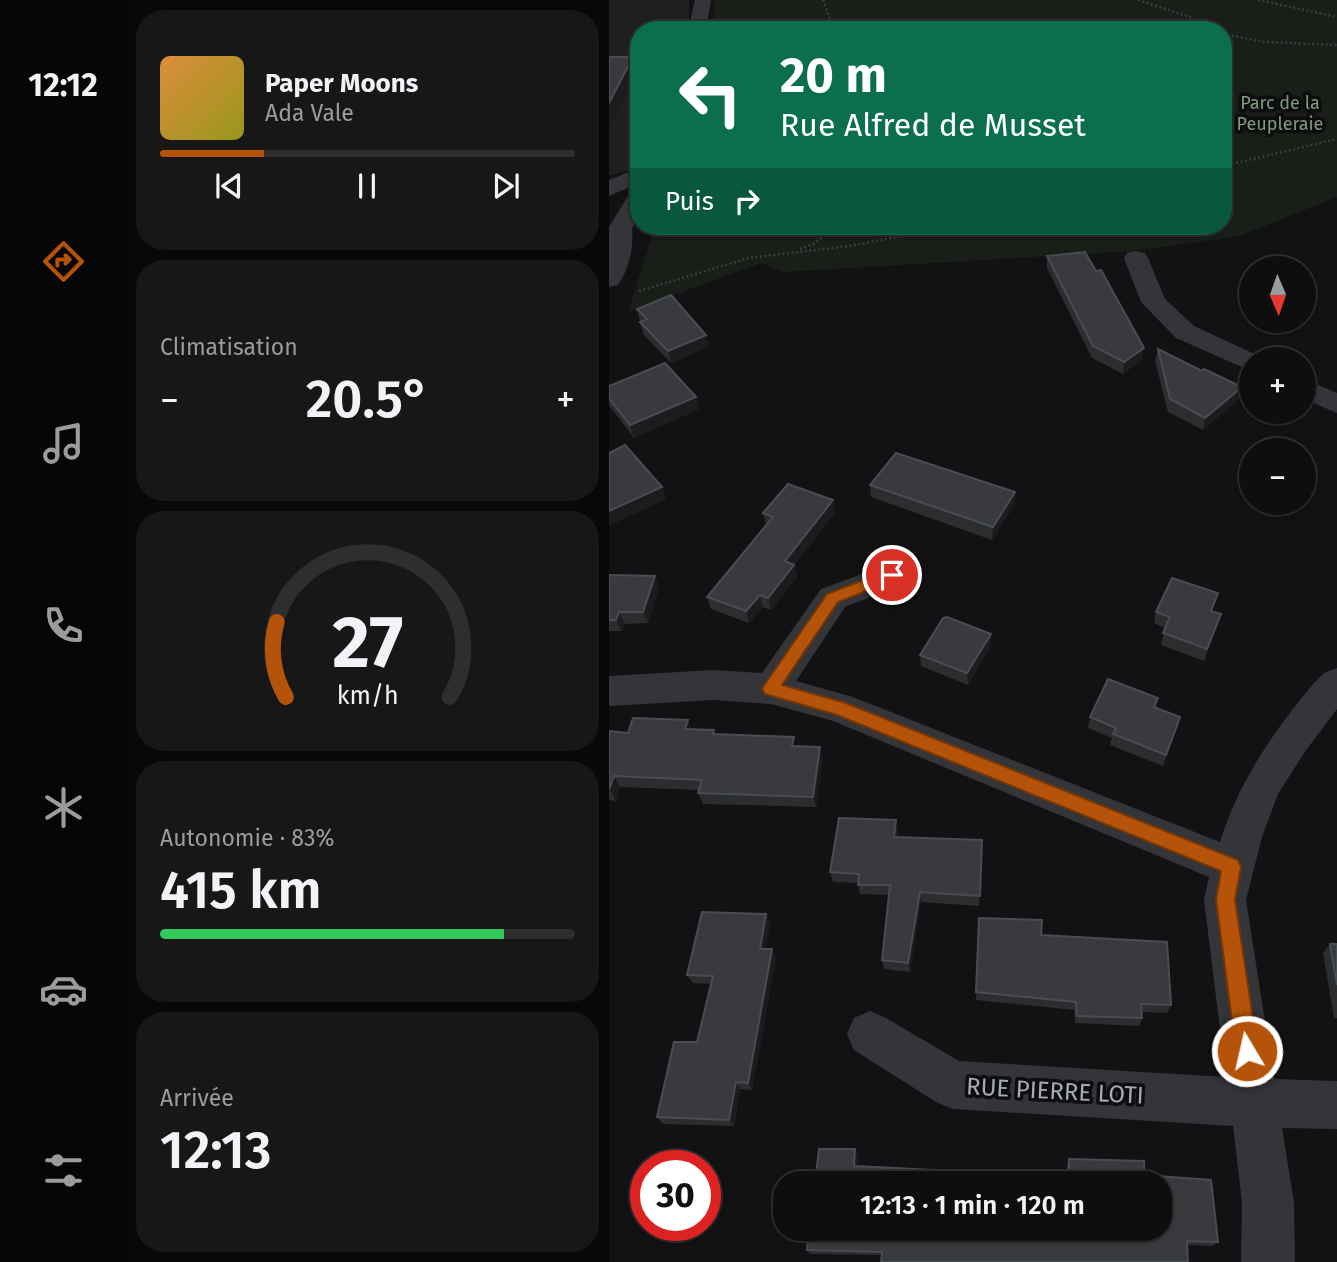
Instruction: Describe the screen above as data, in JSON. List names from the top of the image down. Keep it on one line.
{"streets":{"street":["RUE PIERRE LOTI"]},"parks":["Parc de la Peupleraie"],"north":"bottom","page":{"tabs":"12:12","turn":["20 m","Rue Alfred de Musset"],"song":["Paper Moons","Ada Vale"],"then":"Puis","map_buttons":["+","−"],"tile":["Climatisation",["Autonomie · 83%","415 km"],["Arrivée","12:13"]],"heat":["−","20.5°","+"],"limit":"30","trip":"12:13 · 1 min · 120 m","gauge":["27","km/h"]}}
